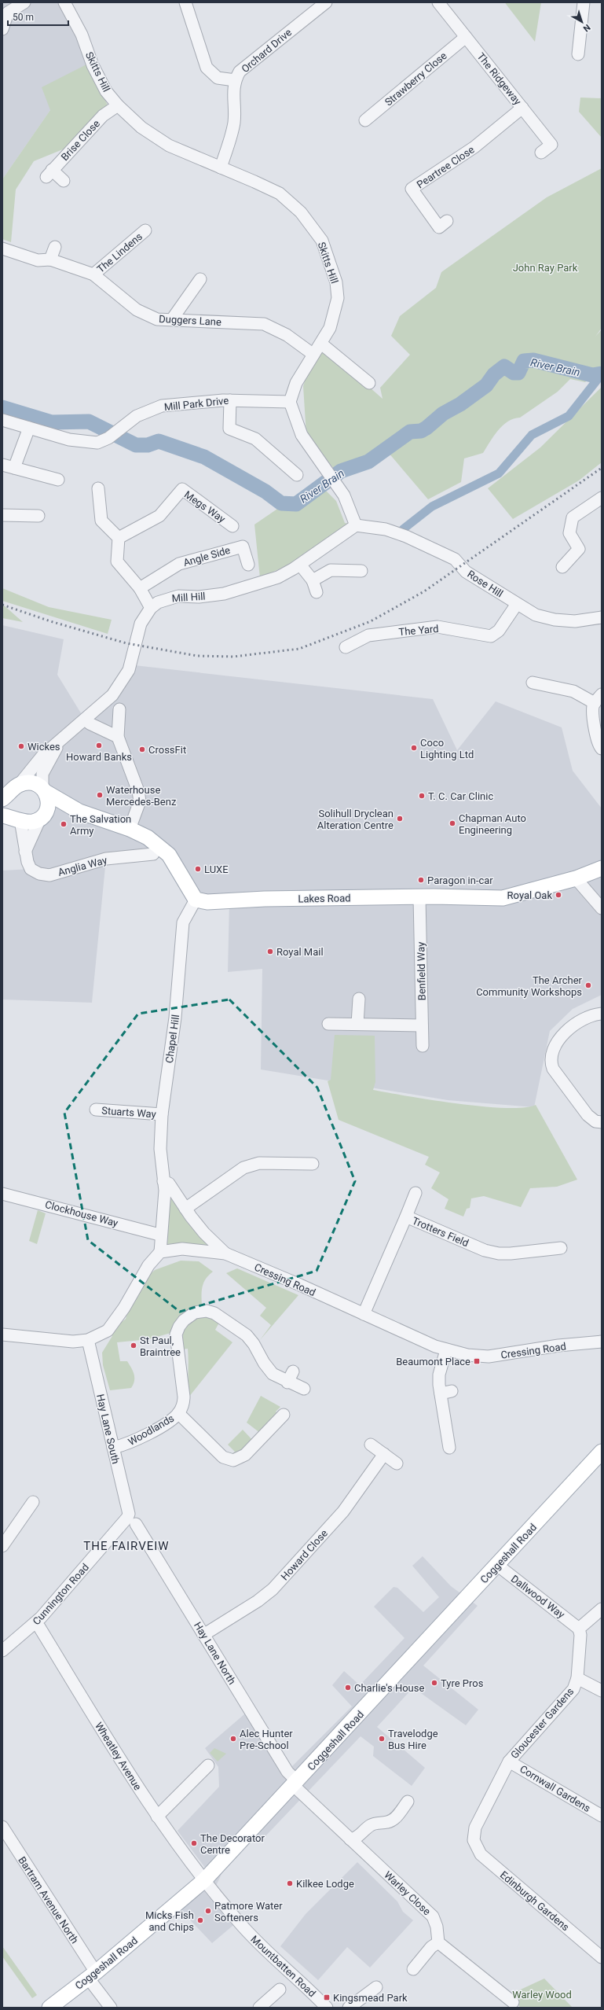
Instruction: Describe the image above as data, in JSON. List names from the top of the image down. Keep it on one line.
{"streets":{"main road":["Lakes Road","Coggeshall Road"],"street":["Orchard Drive","Skitts Hill","Strawberry Close","The Ridgeway","Brise Close","Peartree Close","The Lindens","Duggers Lane","Mill Park Drive","Megs Way","Angle Side","Rose Hill","Mill Hill","The Yard","Anglia Way","Benfield Way","Chapel Hill","Stuarts Way","Clockhouse Way","Trotters Field","Cressing Road","Hay Lane South","Woodlands","Howard Close","Cunnington Road","Dallwood Way","Hay Lane North","Gloucester Gardens","Wheatley Avenue","Cornwall Gardens","Warley Close","Bartram Avenue North","Edinburgh Gardens","Mountbatten Road"]},"crossings":[["Orchard Drive","Skitts Hill"],["Skitts Hill","Brise Close"],["Skitts Hill","Duggers Lane"],["Skitts Hill","Mill Park Drive"],["Strawberry Close","The Ridgeway"],["The Ridgeway","Peartree Close"],["The Lindens","Duggers Lane"],["Rose Hill","Mill Hill"],["Rose Hill","The Yard"],["Mill Hill","Anglia Way"],["Lakes Road","Benfield Way"],["Lakes Road","Chapel Hill"],["Chapel Hill","Stuarts Way"],["Chapel Hill","Clockhouse Way"],["Chapel Hill","Cressing Road"],["Trotters Field","Cressing Road"],["Hay Lane South","Woodlands"],["Hay Lane South","Cunnington Road"],["Hay Lane South","Hay Lane North"],["Coggeshall Road","Dallwood Way"],["Coggeshall Road","Hay Lane North"],["Coggeshall Road","Wheatley Avenue"],["Coggeshall Road","Warley Close"],["Coggeshall Road","Bartram Avenue North"],["Coggeshall Road","Mountbatten Road"],["Howard Close","Hay Lane North"],["Cunnington Road","Hay Lane North"],["Dallwood Way","Gloucester Gardens"],["Hay Lane North","Warley Close"],["Gloucester Gardens","Cornwall Gardens"],["Gloucester Gardens","Edinburgh Gardens"],["Wheatley Avenue","Mountbatten Road"]],"districts":["THE FAIRVEIW"],"water":["River Brain"],"parks":["John Ray Park","Warley Wood"],"places":{"other":["Howard Banks","Wickes","Coco Lighting Ltd","CrossFit","Waterhouse Mercedes-Benz","T. C. Car Clinic","Solihull Dryclean Alteration Centre","Chapman Auto Engineering","The Salvation Army","LUXE","Paragon in-car","Royal Oak","Royal Mail","The Archer Community Workshops","St Paul, Braintree","Tyre Pros","Charlie's House","Alec Hunter Pre-School","Travelodge Bus Hire","The Decorator Centre","Kilkee Lodge","Patmore Water Softeners","Micks Fish and Chips"],"transit":["Beaumont Place","Kingsmead Park"]},"scale_bar":"50 m","north":"bottom right"}
